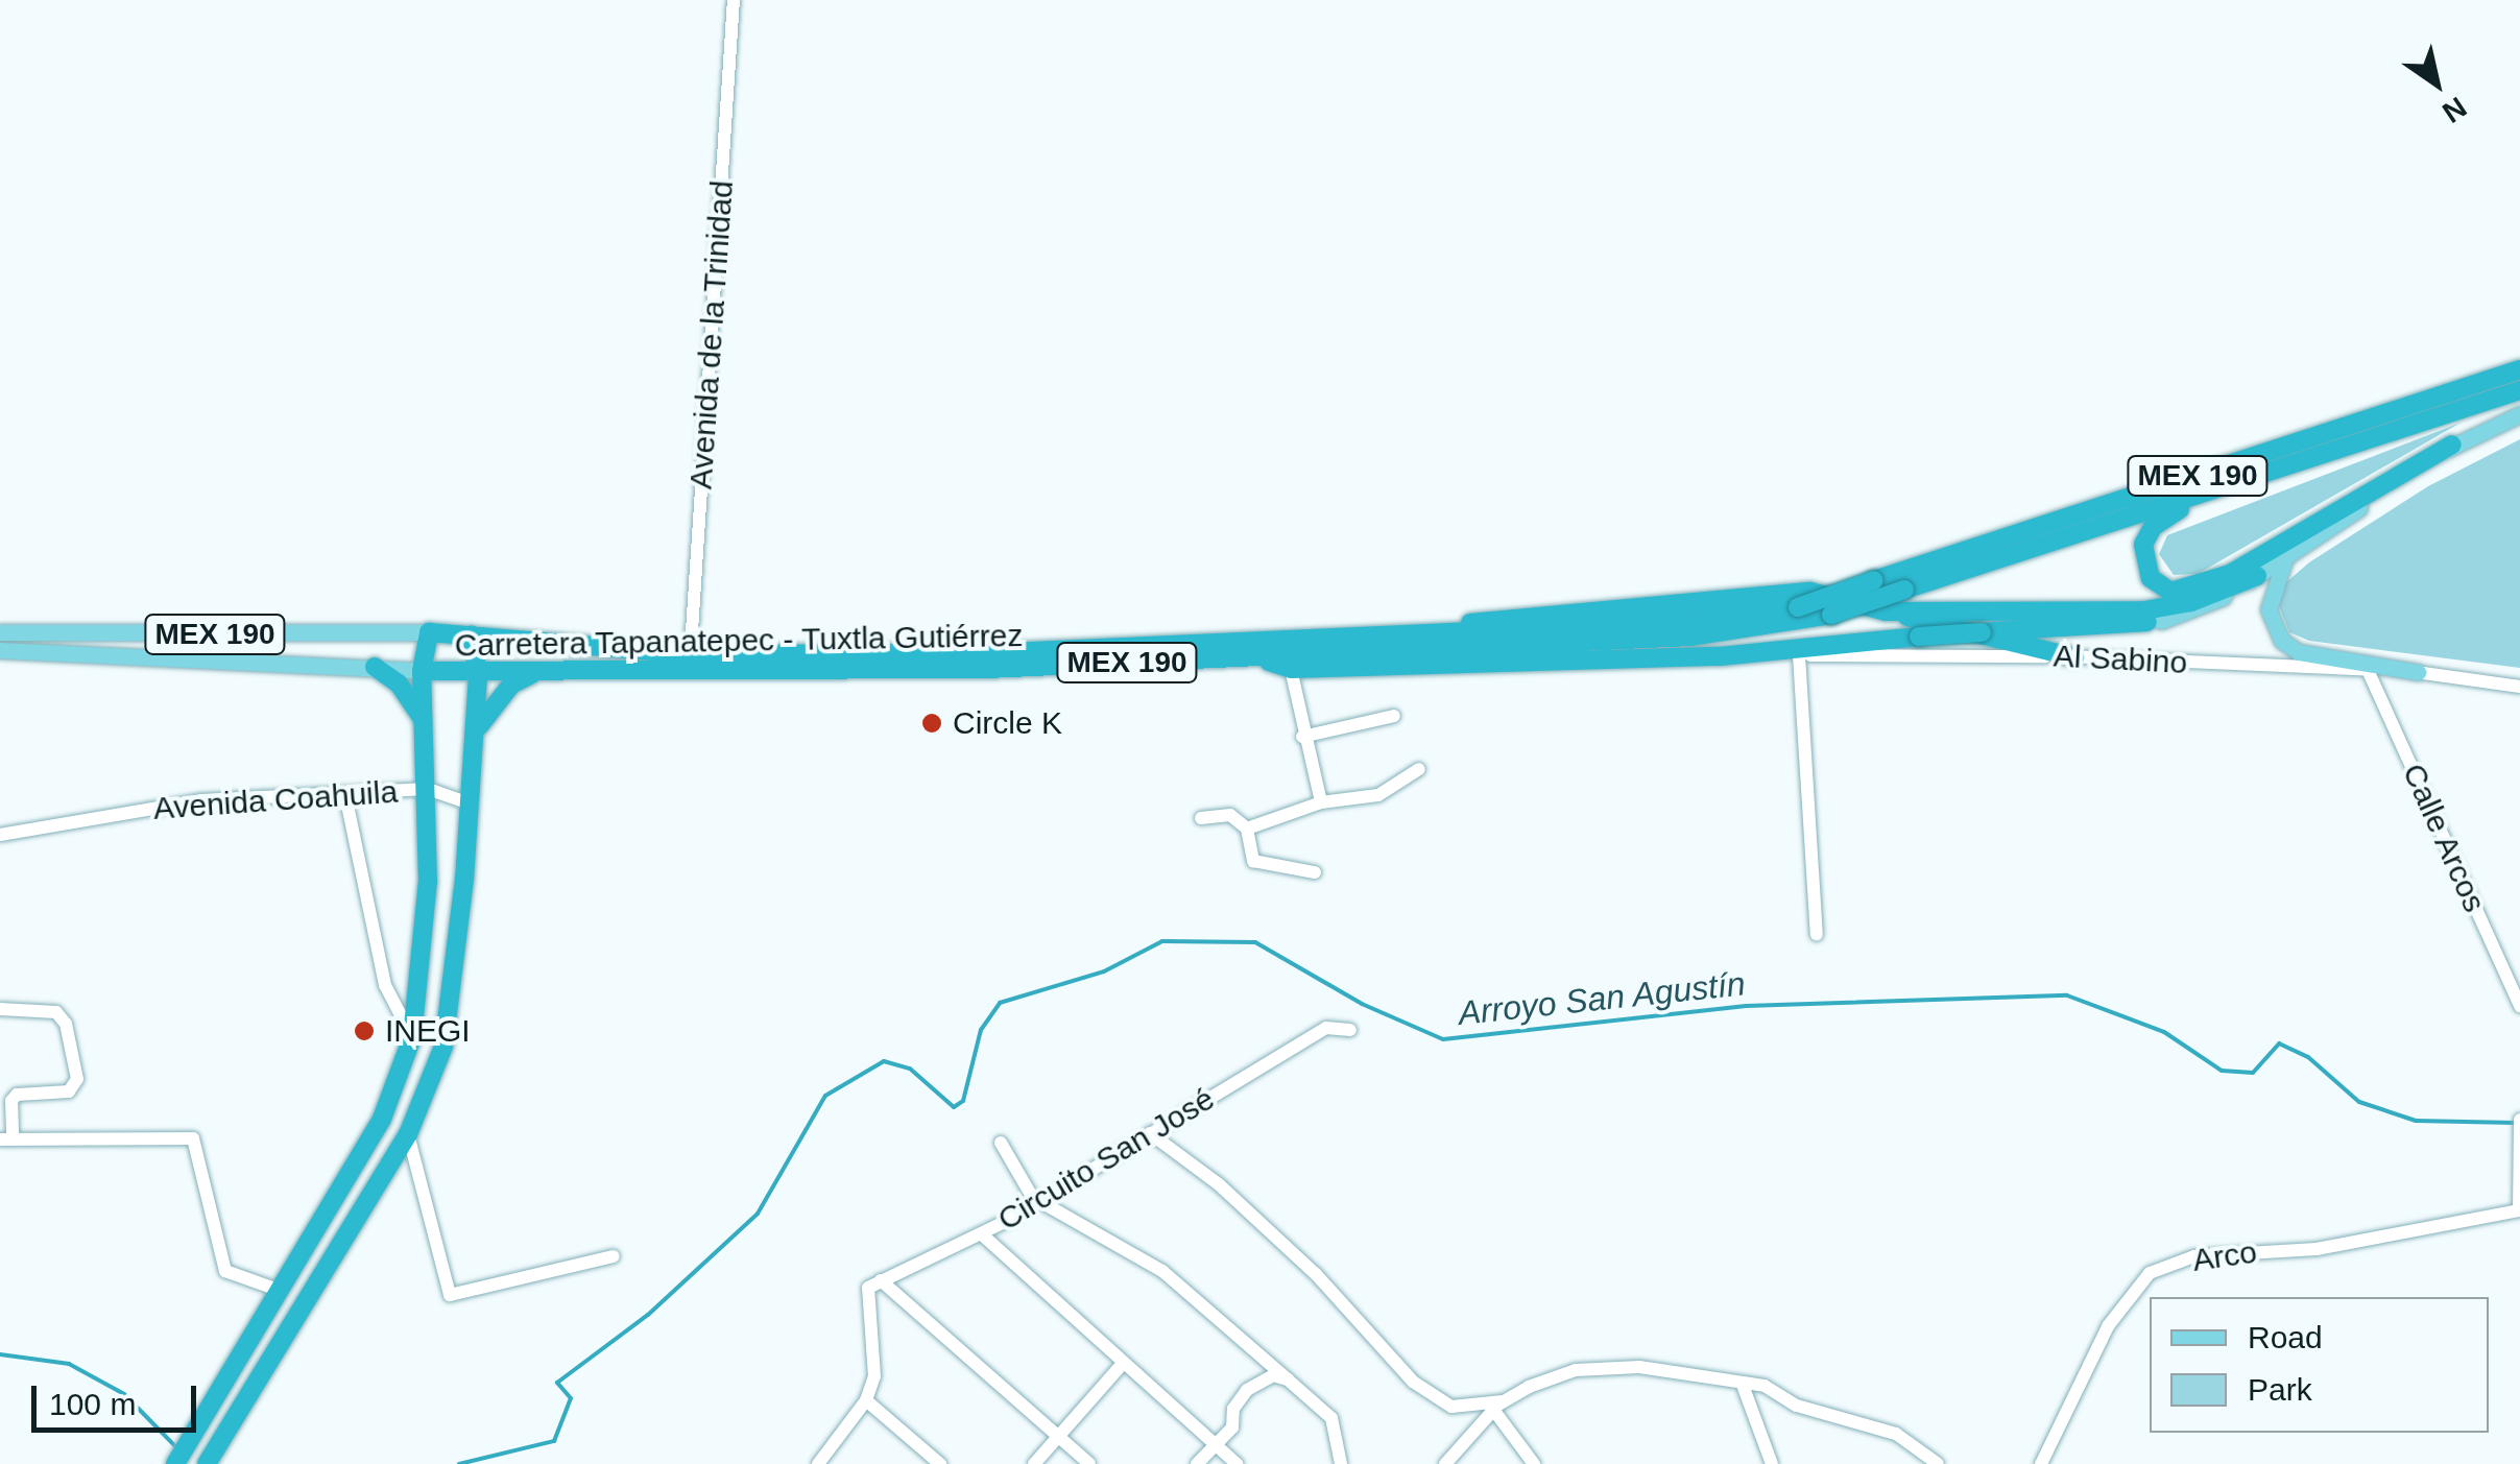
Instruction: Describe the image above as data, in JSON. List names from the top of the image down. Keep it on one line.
{"streets":{"highway":["MEX 190","Carretera Tapanatepec - Tuxtla Gutiérrez"],"street":["Avenida de la Trinidad","Al Sabino","Avenida Coahuila","Calle Arcos","Circuito San José","Arco"]},"crossings":[["Avenida de la Trinidad","Carretera Tapanatepec - Tuxtla Gutiérrez"],["MEX 190","Carretera Tapanatepec - Tuxtla Gutiérrez"],["MEX 190","Al Sabino"],["Al Sabino","Calle Arcos"]],"water":["Arroyo San Agustín"],"places":["Circle K","INEGI"],"legend":["Road","Park"],"scale_bar":"100 m","north":"bottom right"}
